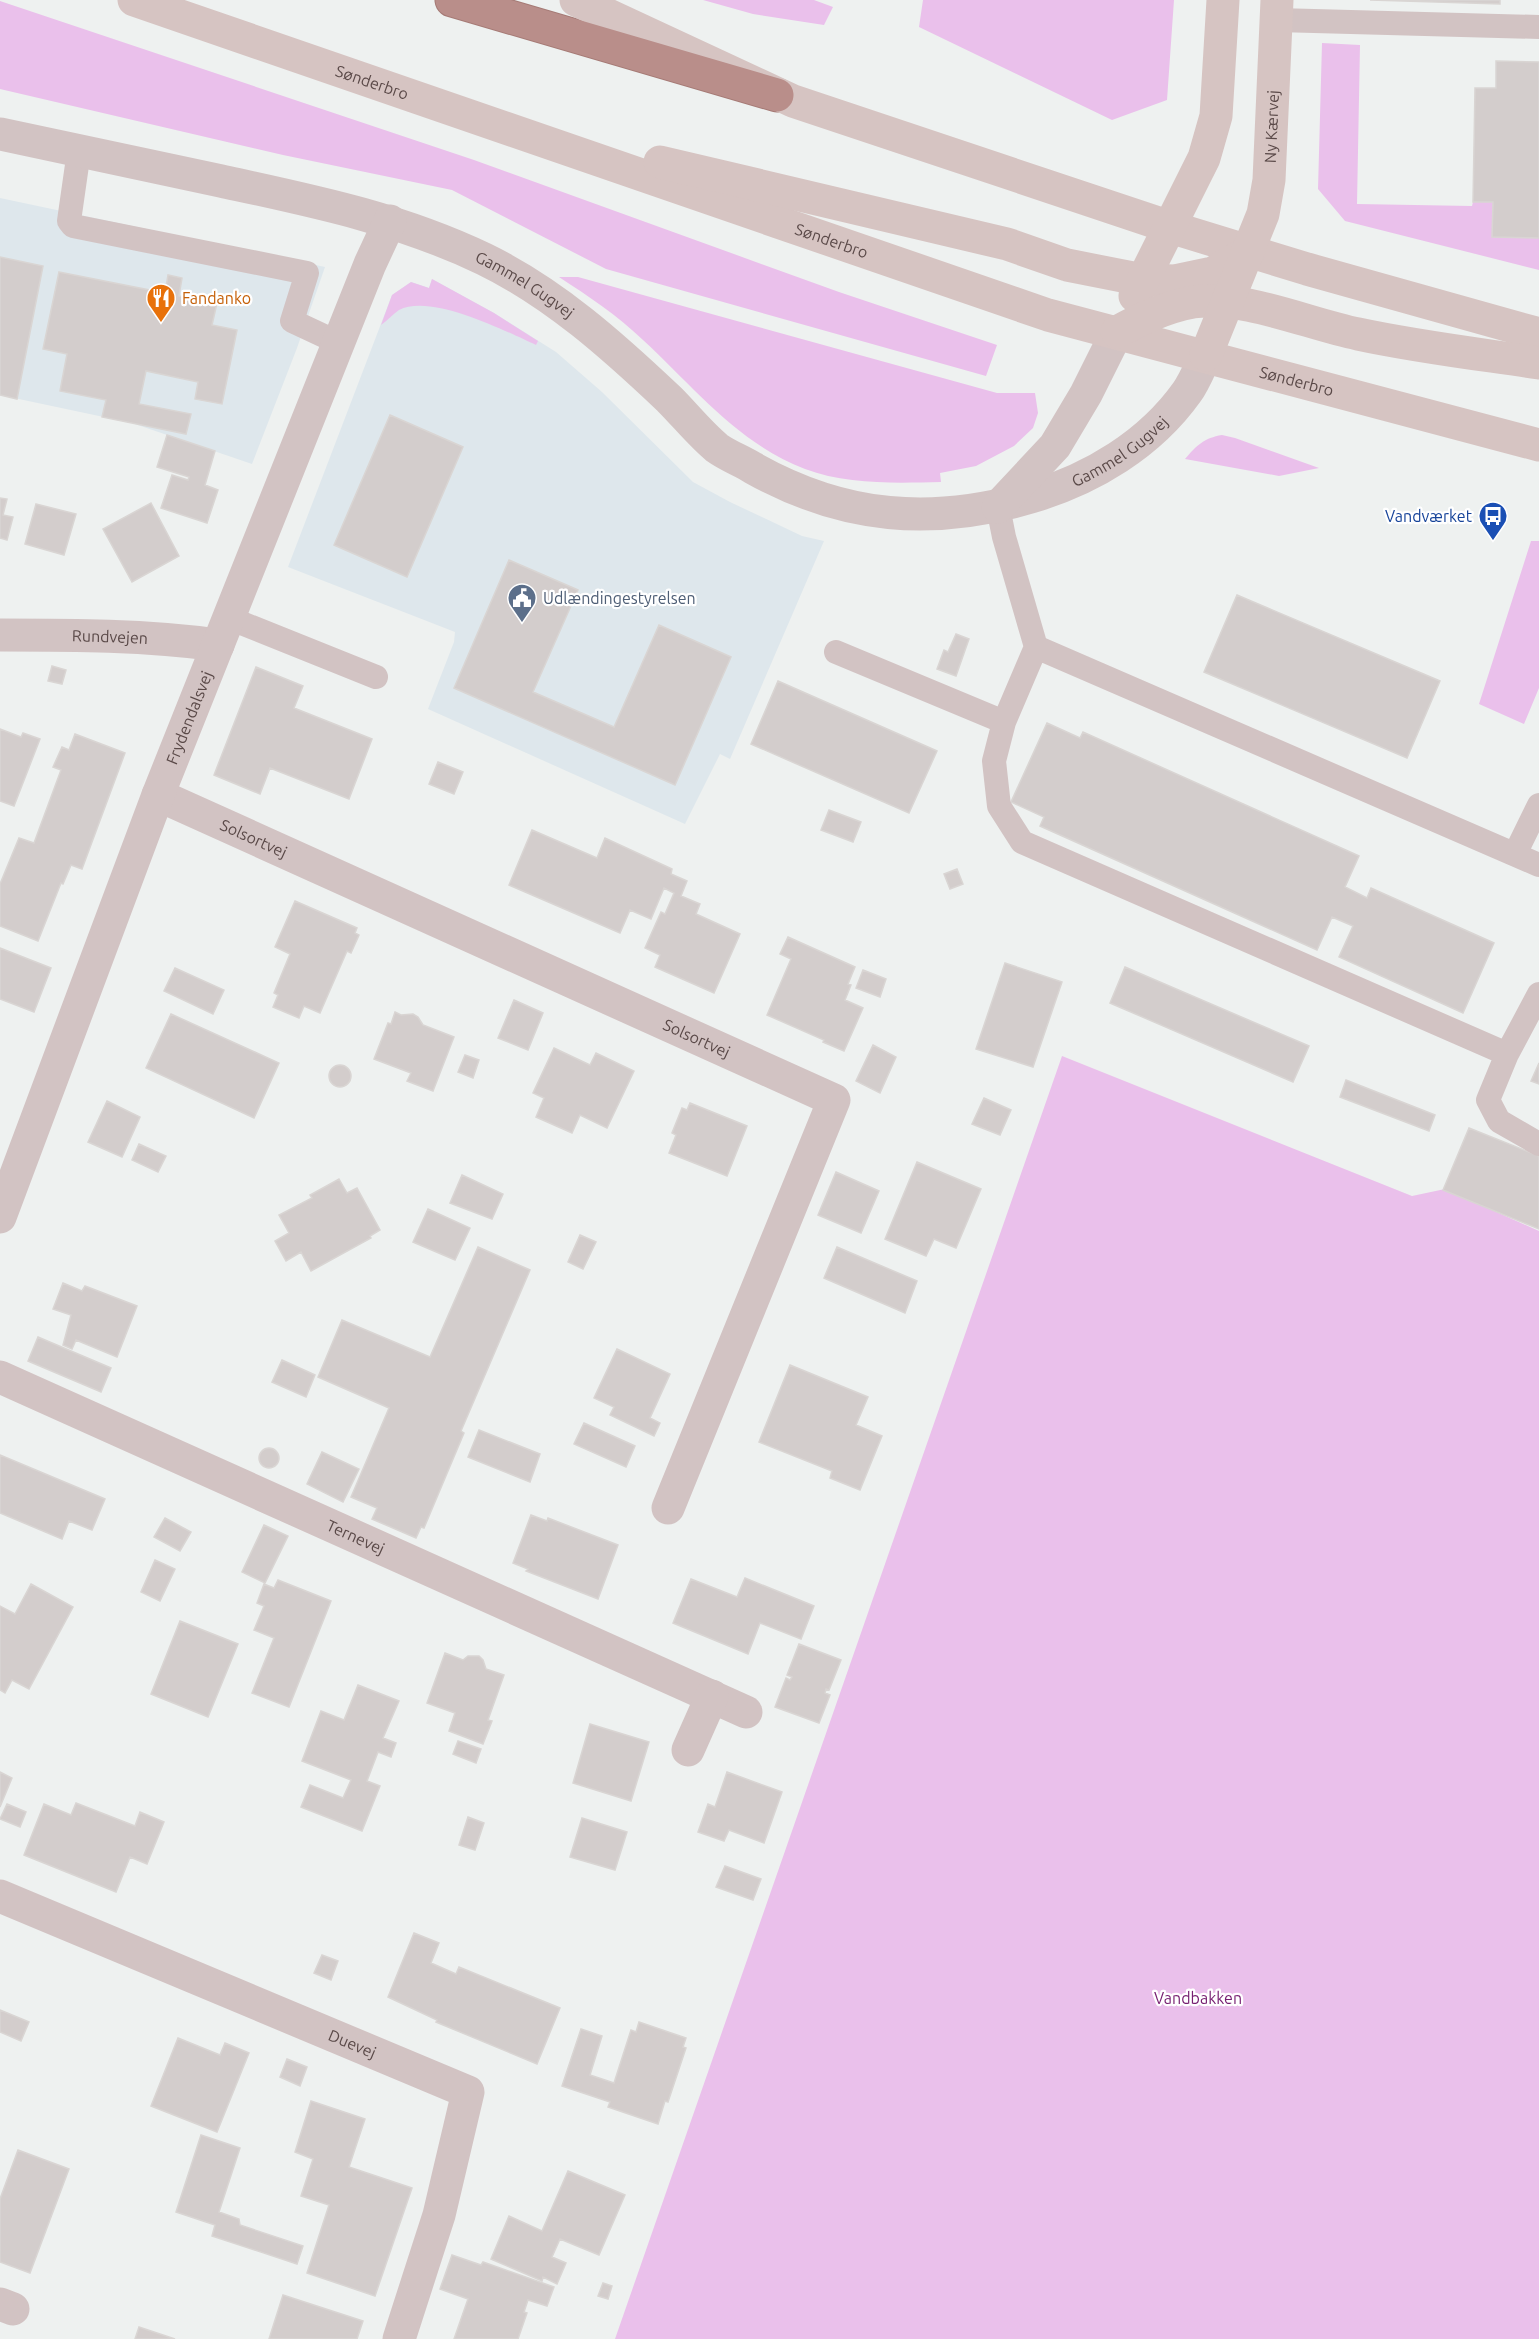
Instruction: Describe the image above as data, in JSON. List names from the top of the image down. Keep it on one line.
{"streets":{"street":["Sønderbro","Ny Kærvej","Gammel Gugvej","Rundvejen","Frydendalsvej","Solsortvej","Ternevej","Duevej"]},"crossings":[["Sønderbro","Ny Kærvej"],["Sønderbro","Gammel Gugvej"],["Ny Kærvej","Gammel Gugvej"],["Gammel Gugvej","Frydendalsvej"],["Rundvejen","Frydendalsvej"],["Frydendalsvej","Solsortvej"]],"parks":["Vandbakken"],"places":{"restaurant":["Fandanko"],"bus stop":["Vandværket"],"public building":["Udlændingestyrelsen"]}}
